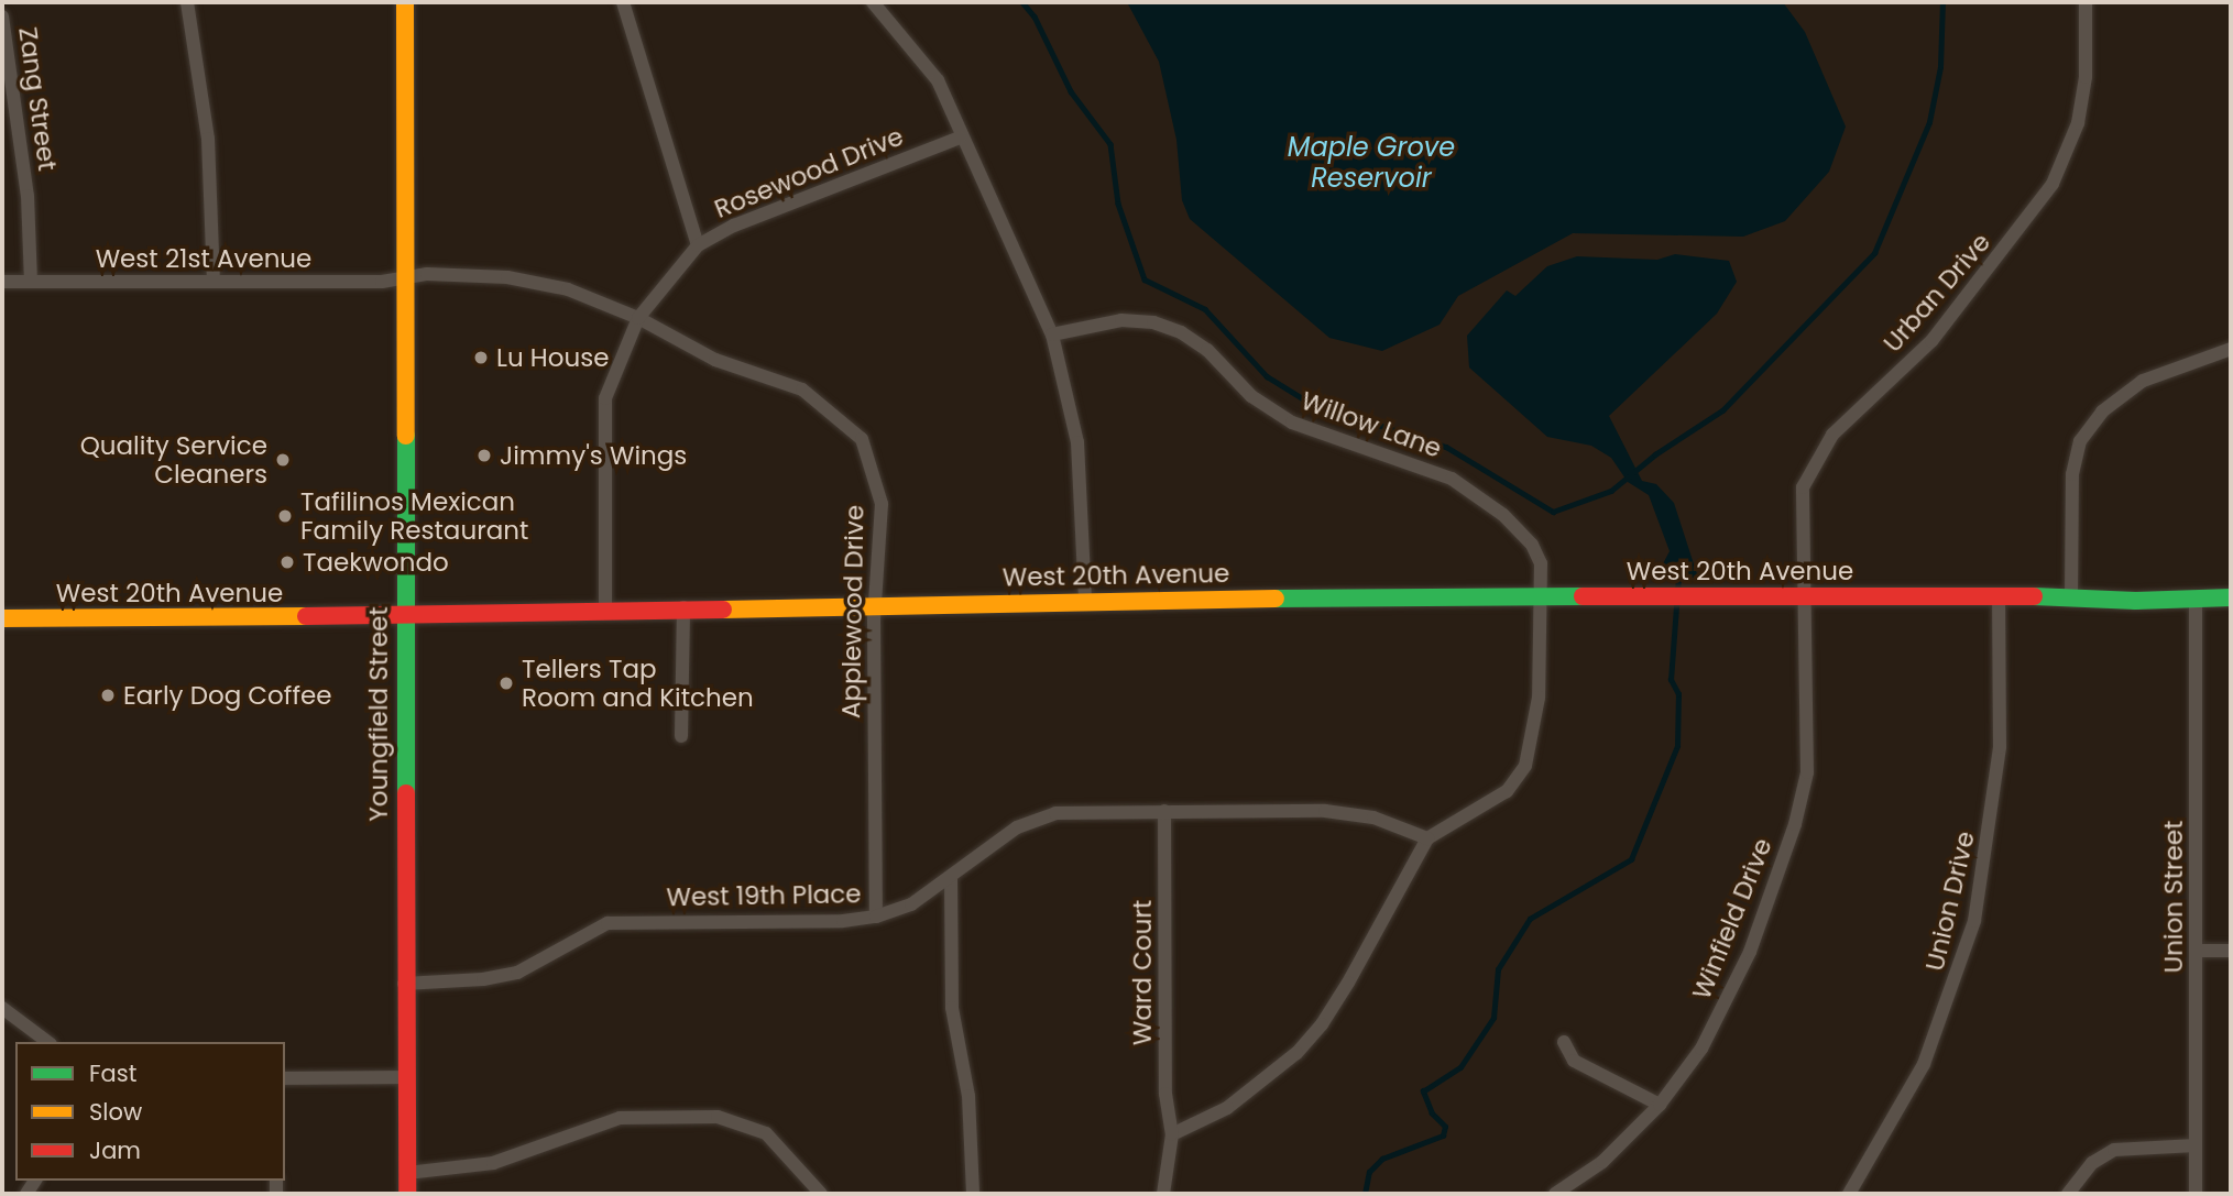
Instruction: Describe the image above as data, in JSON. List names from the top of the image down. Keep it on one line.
{"streets":{"street":["Zang Street","Rosewood Drive","West 21st Avenue","Urban Drive","Willow Lane","West 20th Avenue","Applewood Drive","Youngfield Street","West 19th Place","Union Street","Union Drive","Winfield Drive","Ward Court"]},"crossings":[["Zang Street","West 21st Avenue"],["Rosewood Drive","West 20th Avenue"],["Rosewood Drive","Applewood Drive"],["West 21st Avenue","Applewood Drive"],["West 21st Avenue","Youngfield Street"],["Urban Drive","West 20th Avenue"],["Urban Drive","Winfield Drive"],["Willow Lane","West 20th Avenue"],["Willow Lane","West 19th Place"],["Willow Lane","Ward Court"],["West 20th Avenue","Applewood Drive"],["West 20th Avenue","Youngfield Street"],["West 20th Avenue","Union Street"],["West 20th Avenue","Union Drive"],["West 20th Avenue","Winfield Drive"],["Applewood Drive","Youngfield Street"],["Applewood Drive","West 19th Place"],["Youngfield Street","West 19th Place"],["West 19th Place","Ward Court"]],"water":["Maple Grove Reservoir"],"places":["Lu House","Jimmy's Wings","Quality Service Cleaners","Tafilinos Mexican Family Restaurant","Taekwondo","Tellers Tap Room and Kitchen","Early Dog Coffee"],"legend":["Fast","Slow","Jam"]}
